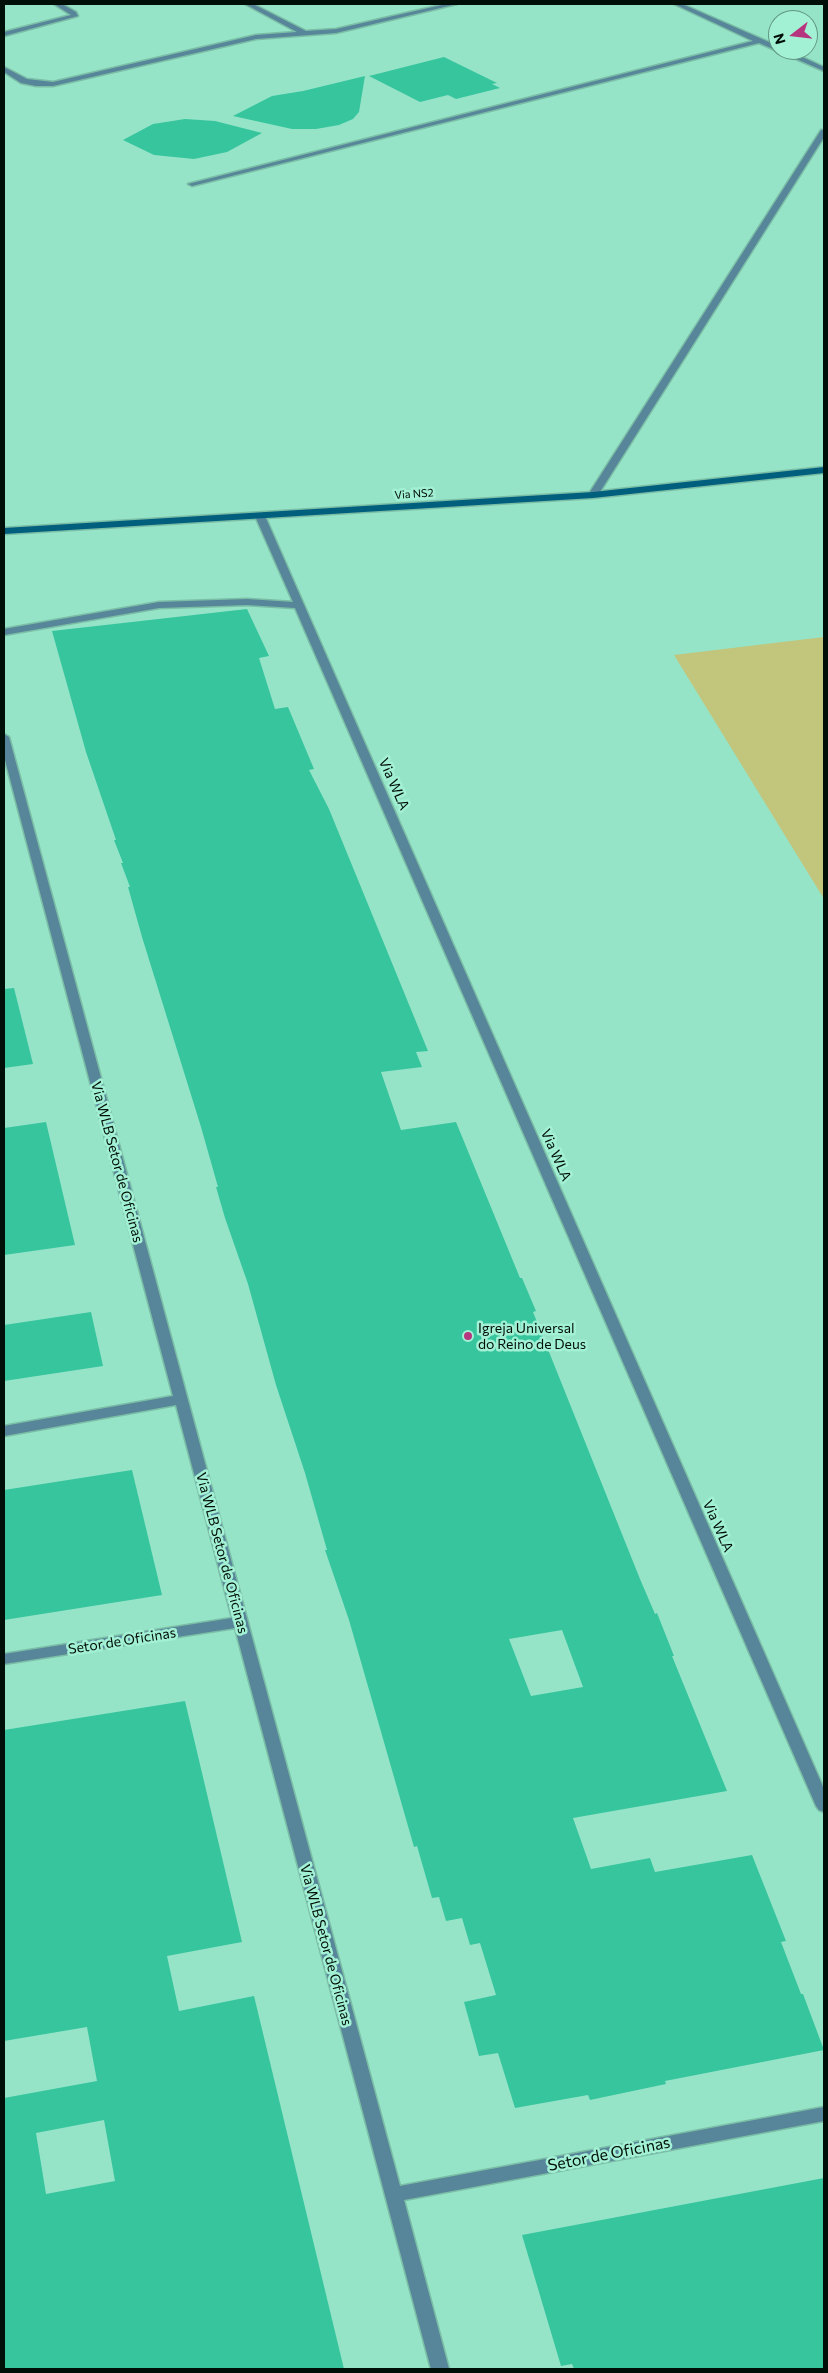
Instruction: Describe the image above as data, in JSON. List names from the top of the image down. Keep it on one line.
{"streets":{"street":["Via NS2","Via WLA","Via WLB Setor de Oficinas","Setor de Oficinas"]},"crossings":[["Via NS2","Via WLA"],["Via WLB Setor de Oficinas","Setor de Oficinas"]],"places":["Igreja Universal do Reino de Deus"],"north":"left"}
